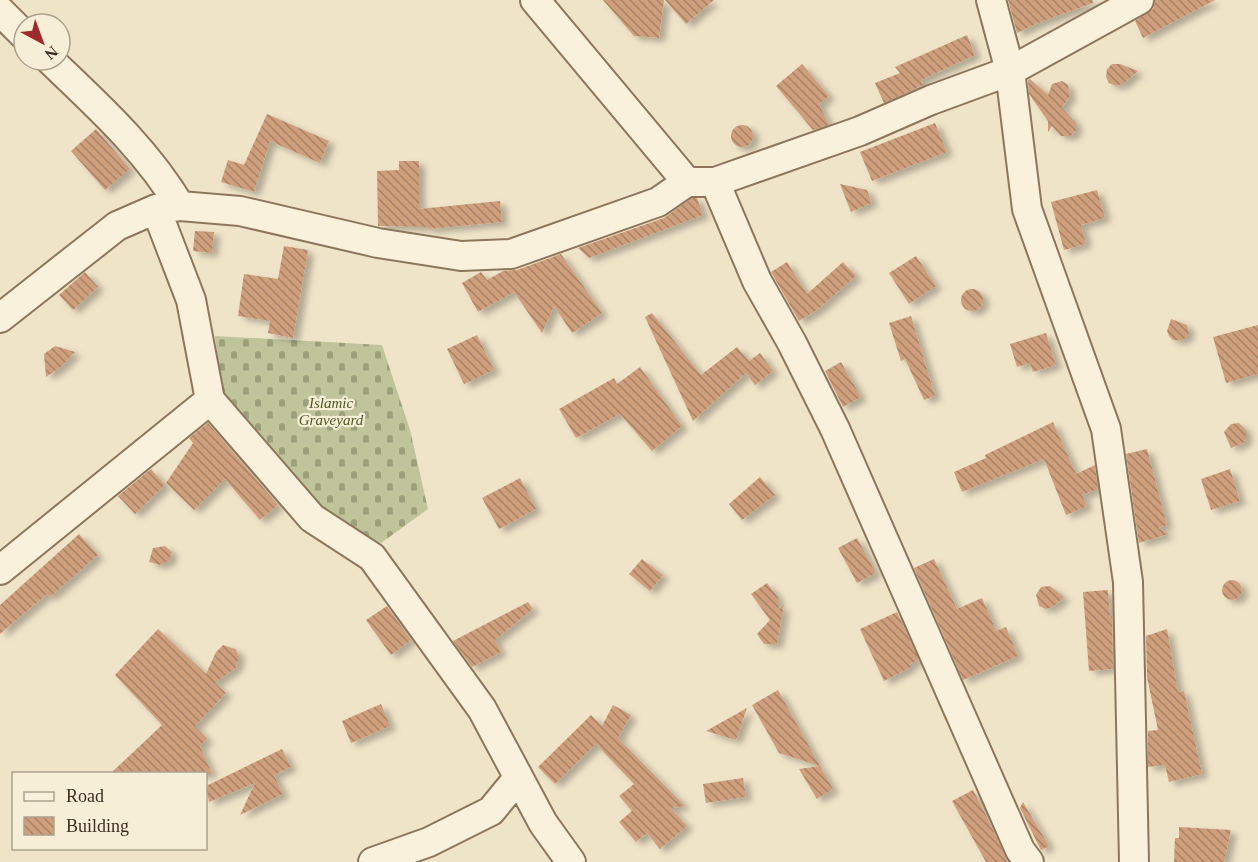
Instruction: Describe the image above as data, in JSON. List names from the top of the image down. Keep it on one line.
{"parks":["Islamic Graveyard"],"legend":["Road","Building"],"north":"bottom right"}
